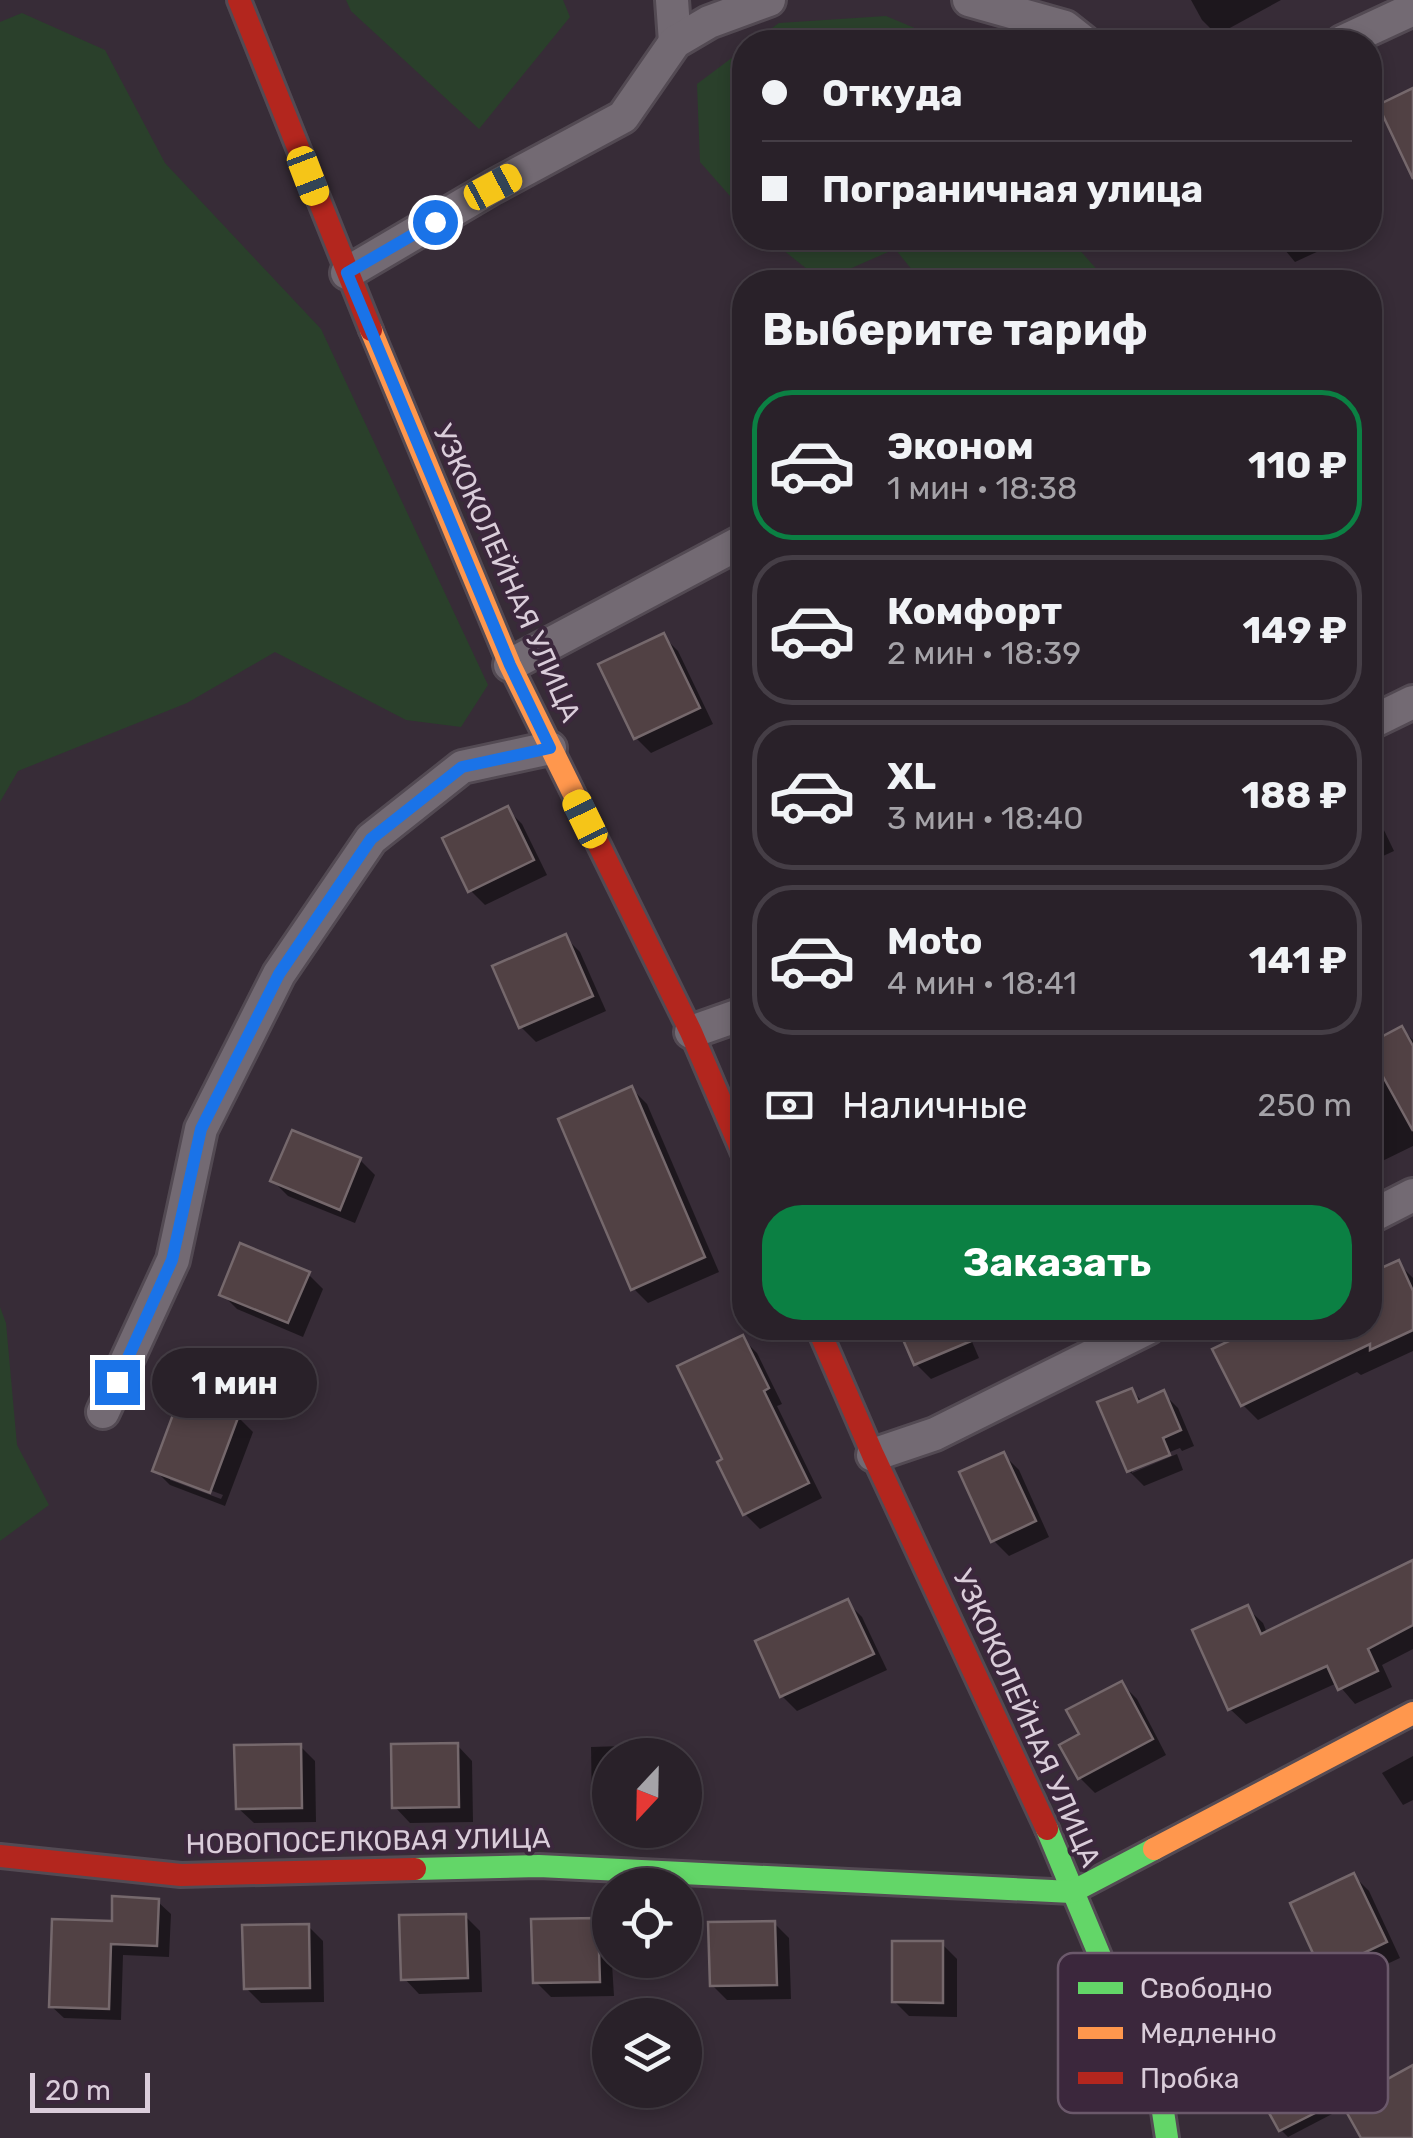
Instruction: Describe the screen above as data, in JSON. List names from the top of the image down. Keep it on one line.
{"streets":{"street":["УЗКОКОЛЕЙНАЯ УЛИЦА","НОВОПОСЕЛКОВАЯ УЛИЦА"]},"crossings":[["УЗКОКОЛЕЙНАЯ УЛИЦА","НОВОПОСЕЛКОВАЯ УЛИЦА"]],"legend":["Свободно","Медленно","Пробка"],"scale_bar":"20 m","north":"bottom","page":{"banner":["Откуда","Пограничная улица"],"heading":"Выберите тариф","list":[{"name":"Эконом","note":"1 мин · 18:38","value":"110 ₽"},{"name":"Комфорт","note":"2 мин · 18:39","value":"149 ₽"},{"name":"XL","note":"3 мин · 18:40","value":"188 ₽"},{"name":"Moto","note":"4 мин · 18:41","value":"141 ₽"}],"pay":["Наличные","250 m"],"buttons":"Заказать","bubble":"1 мин","scale":"20 m"}}
